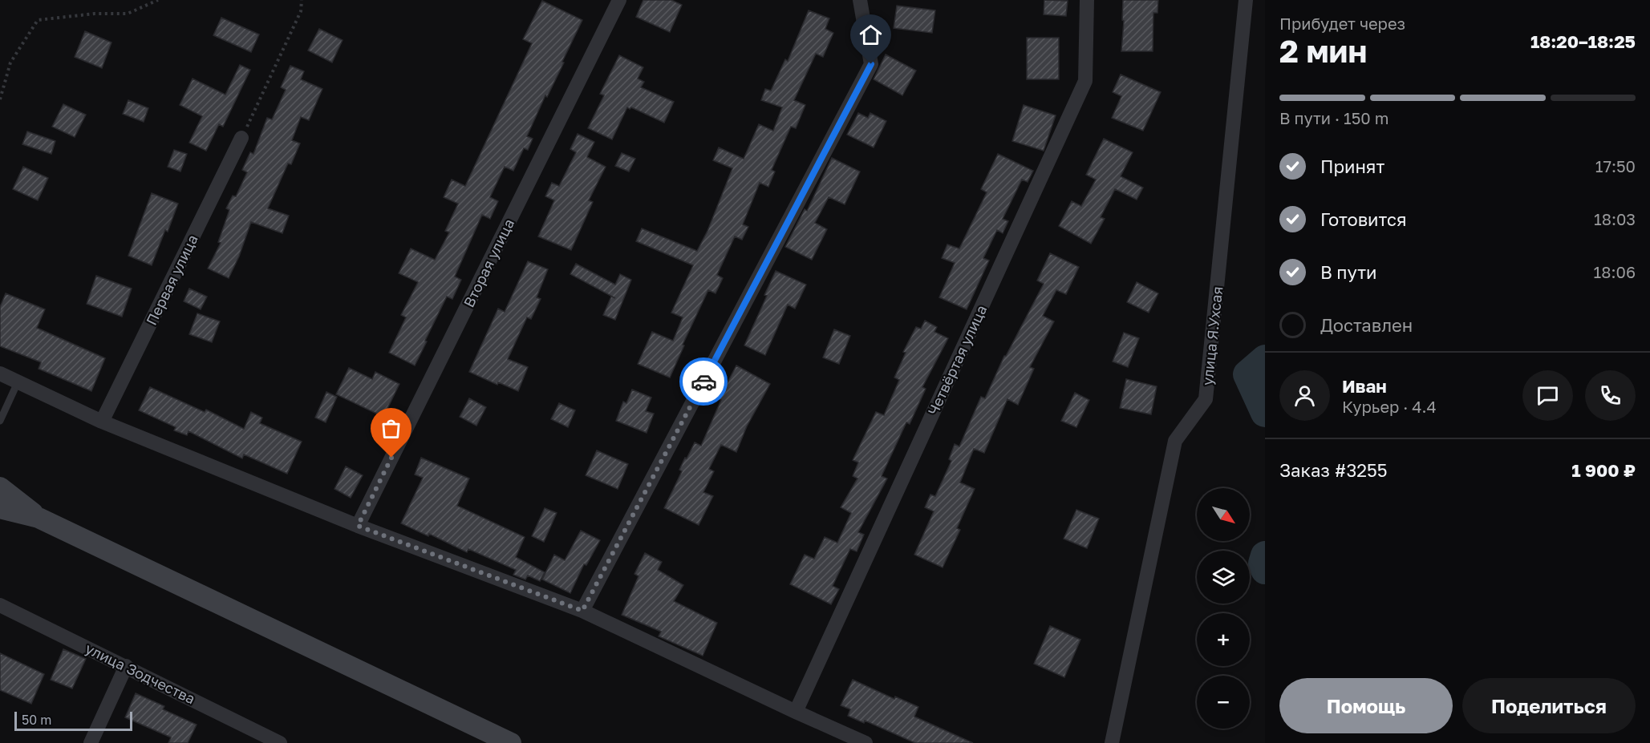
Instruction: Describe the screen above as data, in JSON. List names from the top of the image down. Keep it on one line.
{"streets":{"street":["Вторая улица","Первая улица","улица Я.Ухсая","Четвёртая улица","улица Зодчества"]},"scale_bar":"50 m","north":"bottom right","page":{"heading":["2 мин","Прибудет через","18:20–18:25"],"panel":["Иван","Курьер · 4.4","Заказ #3255","1 900 ₽"],"bar":"В пути · 150 m","list":[["Принят","17:50"],["Готовится","18:03"],["В пути","18:06"],"Доставлен"],"map_buttons":["+","−"],"buttons":["Помощь","Поделиться"],"scale":"50 m"}}
